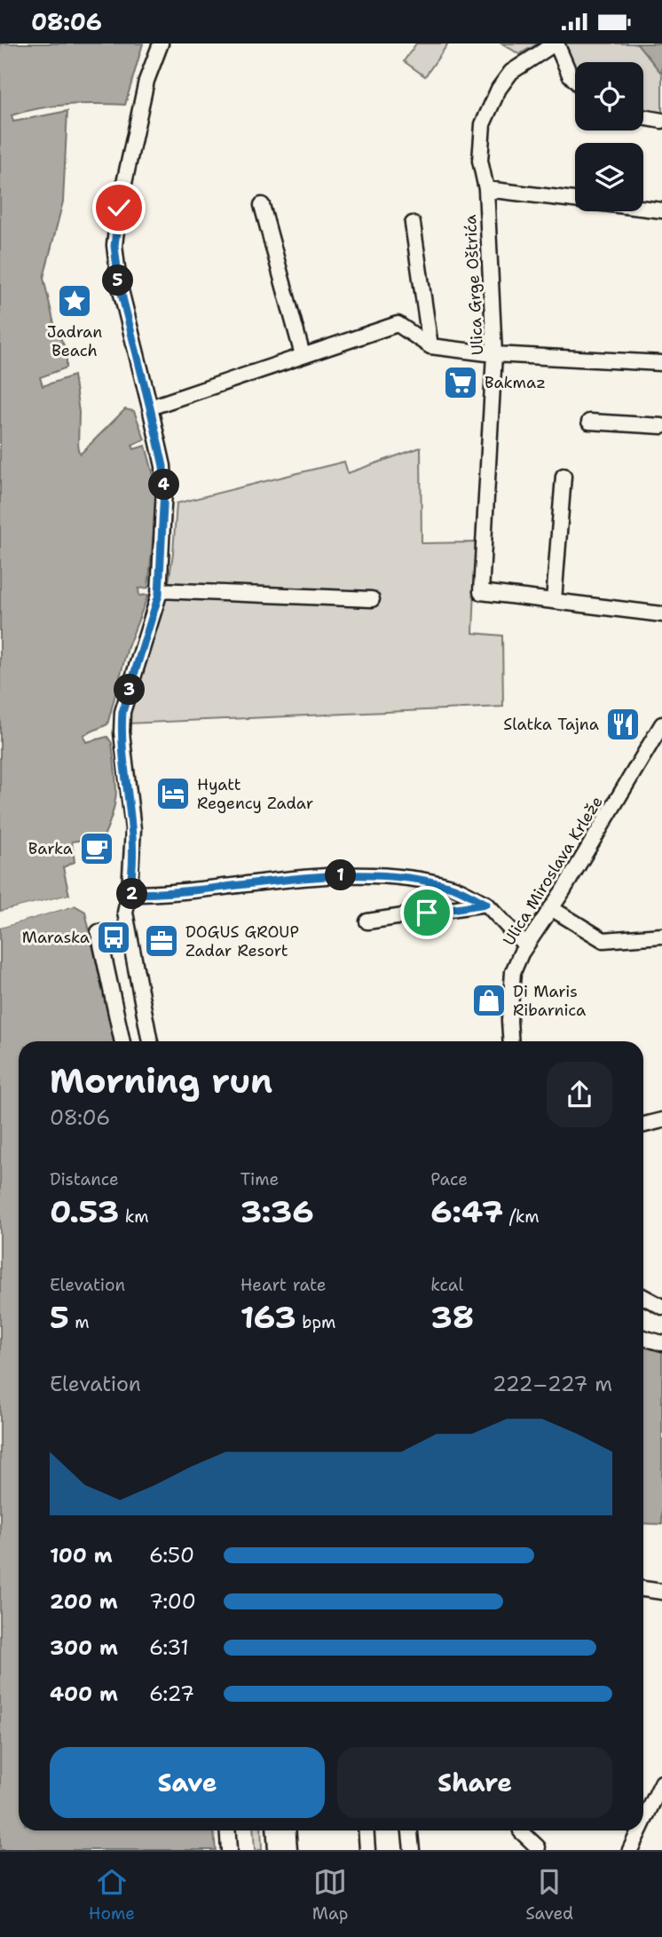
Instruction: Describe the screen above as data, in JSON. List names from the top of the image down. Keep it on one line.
{"streets":{"street":["Ulica Grge Oštrića","Ulica Miroslava Krleže"]},"places":{"place":["Jadran Beach"],"supermarket":["Bakmaz"],"restaurant":["Slatka Tajna"],"hotel":["Hyatt Regency Zadar"],"cafe":["Barka"],"bus stop":["Maraska"],"office":["DOGUS GROUP Zadar Resort"],"shop":["Di Maris Ribarnica"]},"page":{"status":"08:06","pins":["5","4","3","1","2"],"heading":["Morning run","08:06"],"stats":[["Distance","0.53 km"],["Time","3:36"],["Pace","6:47 /km"],["Elevation","5 m"],["Heart rate","163 bpm"],["kcal","38"]],"chart":["Elevation","222–227 m"],"list":[{"name":"100 m","note":"6:50"},{"name":"200 m","note":"7:00"},{"name":"300 m","note":"6:31"},{"name":"400 m","note":"6:27"}],"buttons":["Save","Share"],"tabs":["Home","Map","Saved"]}}
